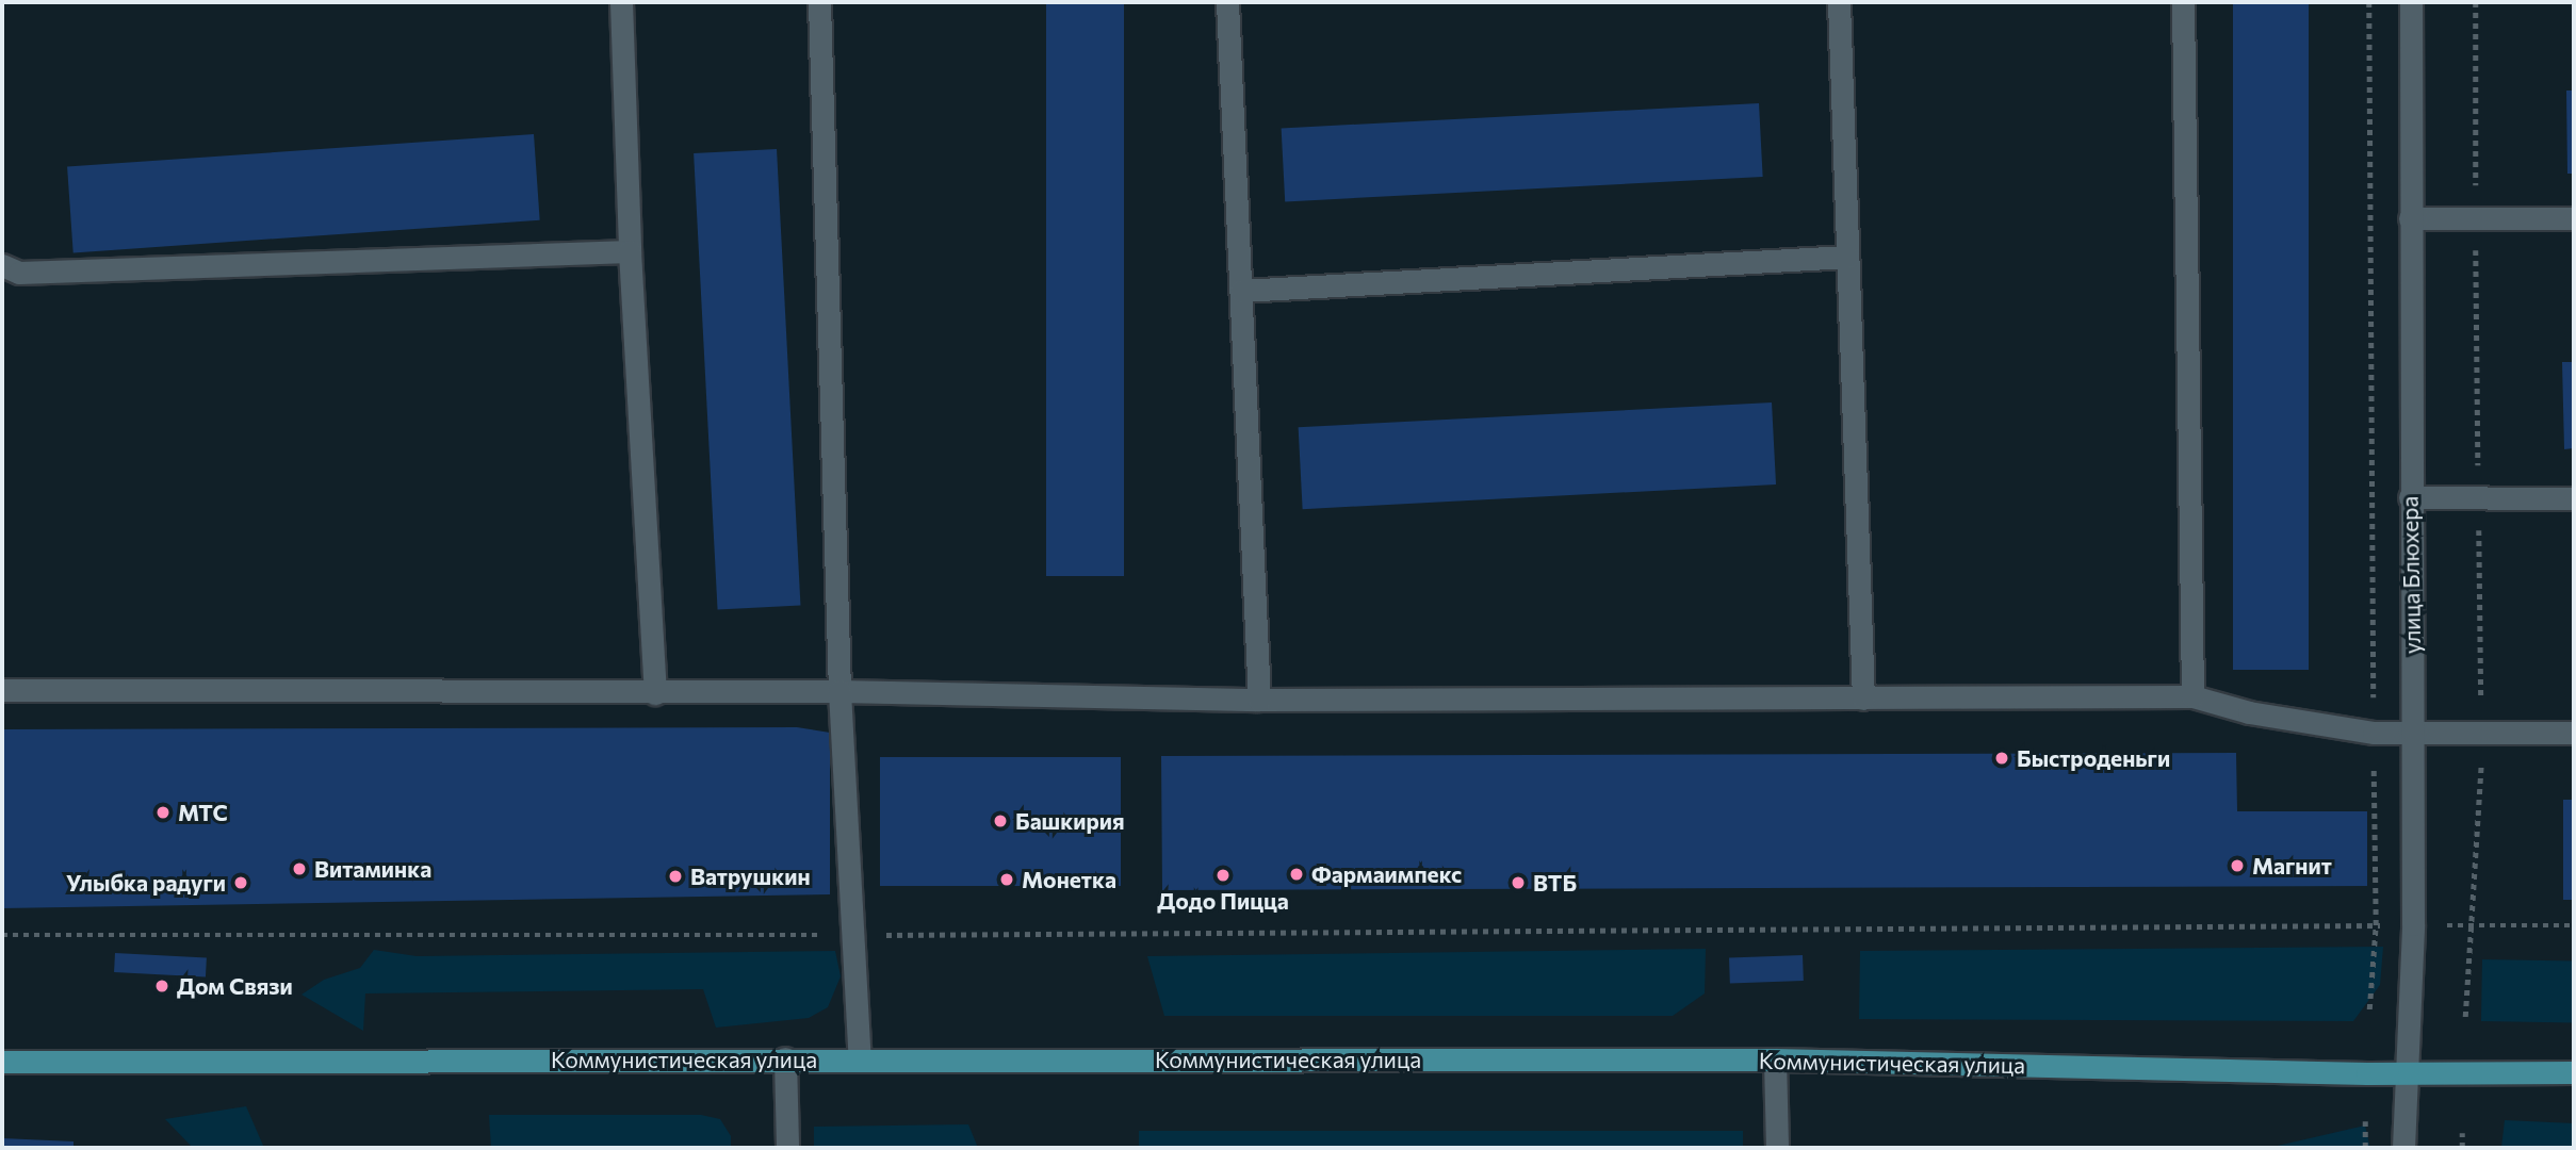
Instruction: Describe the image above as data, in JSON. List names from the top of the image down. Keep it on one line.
{"streets":{"main road":["Коммунистическая улица"],"street":["улица Блюхера"]},"crossings":[["улица Блюхера","Коммунистическая улица"]],"places":["Быстроденьги","МТС","Башкирия","Магнит","Витаминка","Фармаимпекс","Додо Пицца","Ватрушкин","Монетка","Улыбка радуги","ВТБ","Дом Связи"]}
